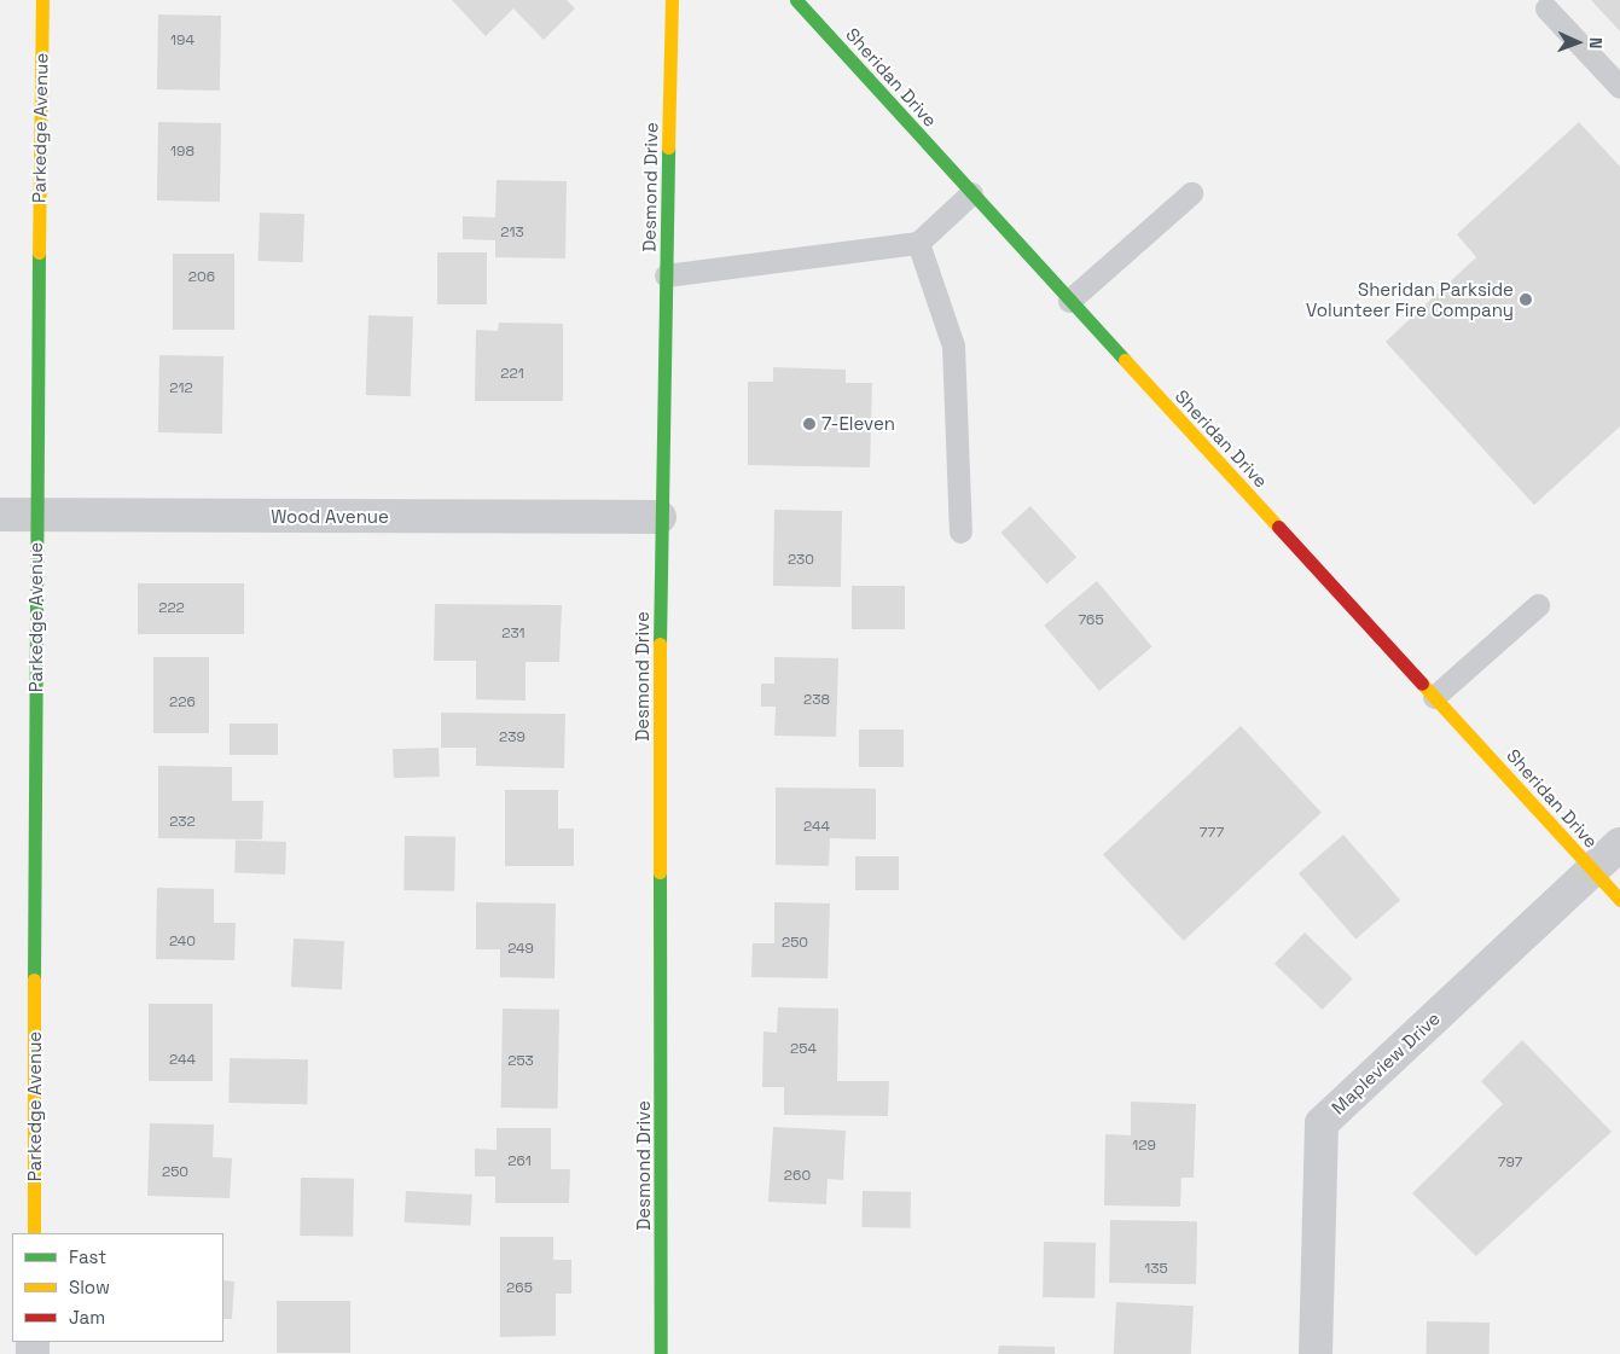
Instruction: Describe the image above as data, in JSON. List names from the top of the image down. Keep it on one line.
{"streets":{"street":["Sheridan Drive","Parkedge Avenue","Desmond Drive","Wood Avenue","Mapleview Drive"]},"crossings":[["Sheridan Drive","Mapleview Drive"],["Parkedge Avenue","Wood Avenue"],["Desmond Drive","Wood Avenue"]],"places":["Sheridan Parkside Volunteer Fire Company","7-Eleven"],"house_numbers":["194","198","213","206","221","212","230","222","765","231","238","226","239","232","244","777","240","250","249","254","244","253","129","261","797","250","260","135","265"],"legend":["Fast","Slow","Jam"],"north":"right"}
